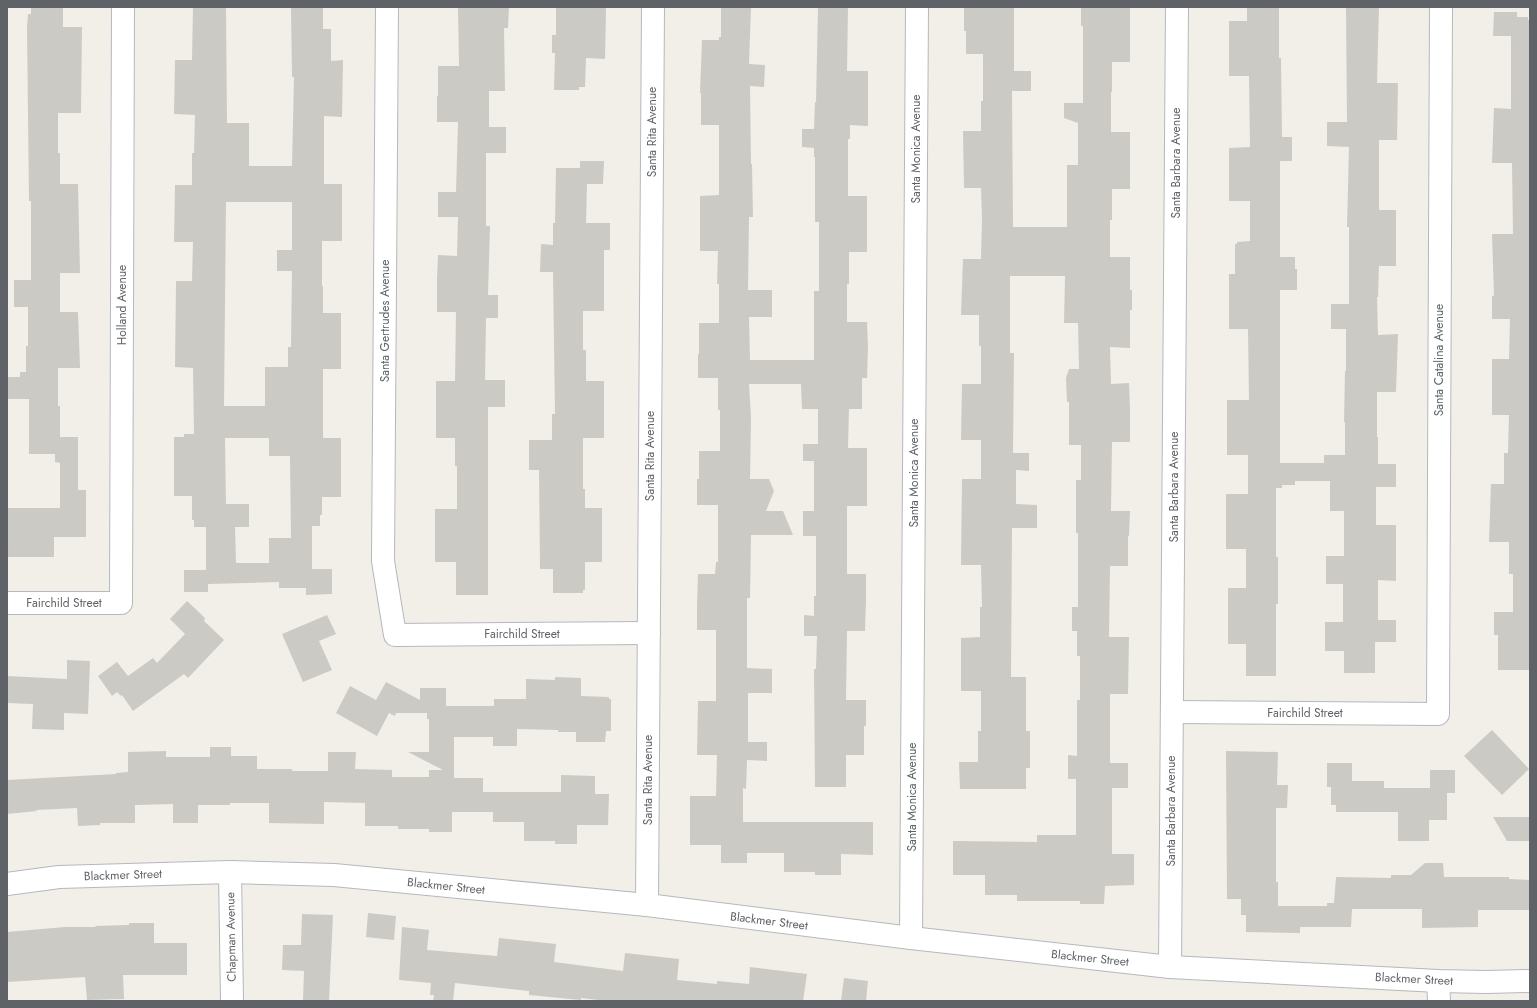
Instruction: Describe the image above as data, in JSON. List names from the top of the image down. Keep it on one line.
{"streets":{"street":["Santa Rita Avenue","Santa Monica Avenue","Santa Barbara Avenue","Holland Avenue","Santa Gertrudes Avenue","Santa Catalina Avenue","Fairchild Street","Blackmer Street","Chapman Avenue"]},"crossings":[["Santa Rita Avenue","Fairchild Street"],["Santa Rita Avenue","Blackmer Street"],["Santa Monica Avenue","Blackmer Street"],["Santa Barbara Avenue","Fairchild Street"],["Santa Barbara Avenue","Blackmer Street"],["Holland Avenue","Fairchild Street"],["Santa Gertrudes Avenue","Fairchild Street"],["Santa Catalina Avenue","Fairchild Street"],["Blackmer Street","Chapman Avenue"]]}
